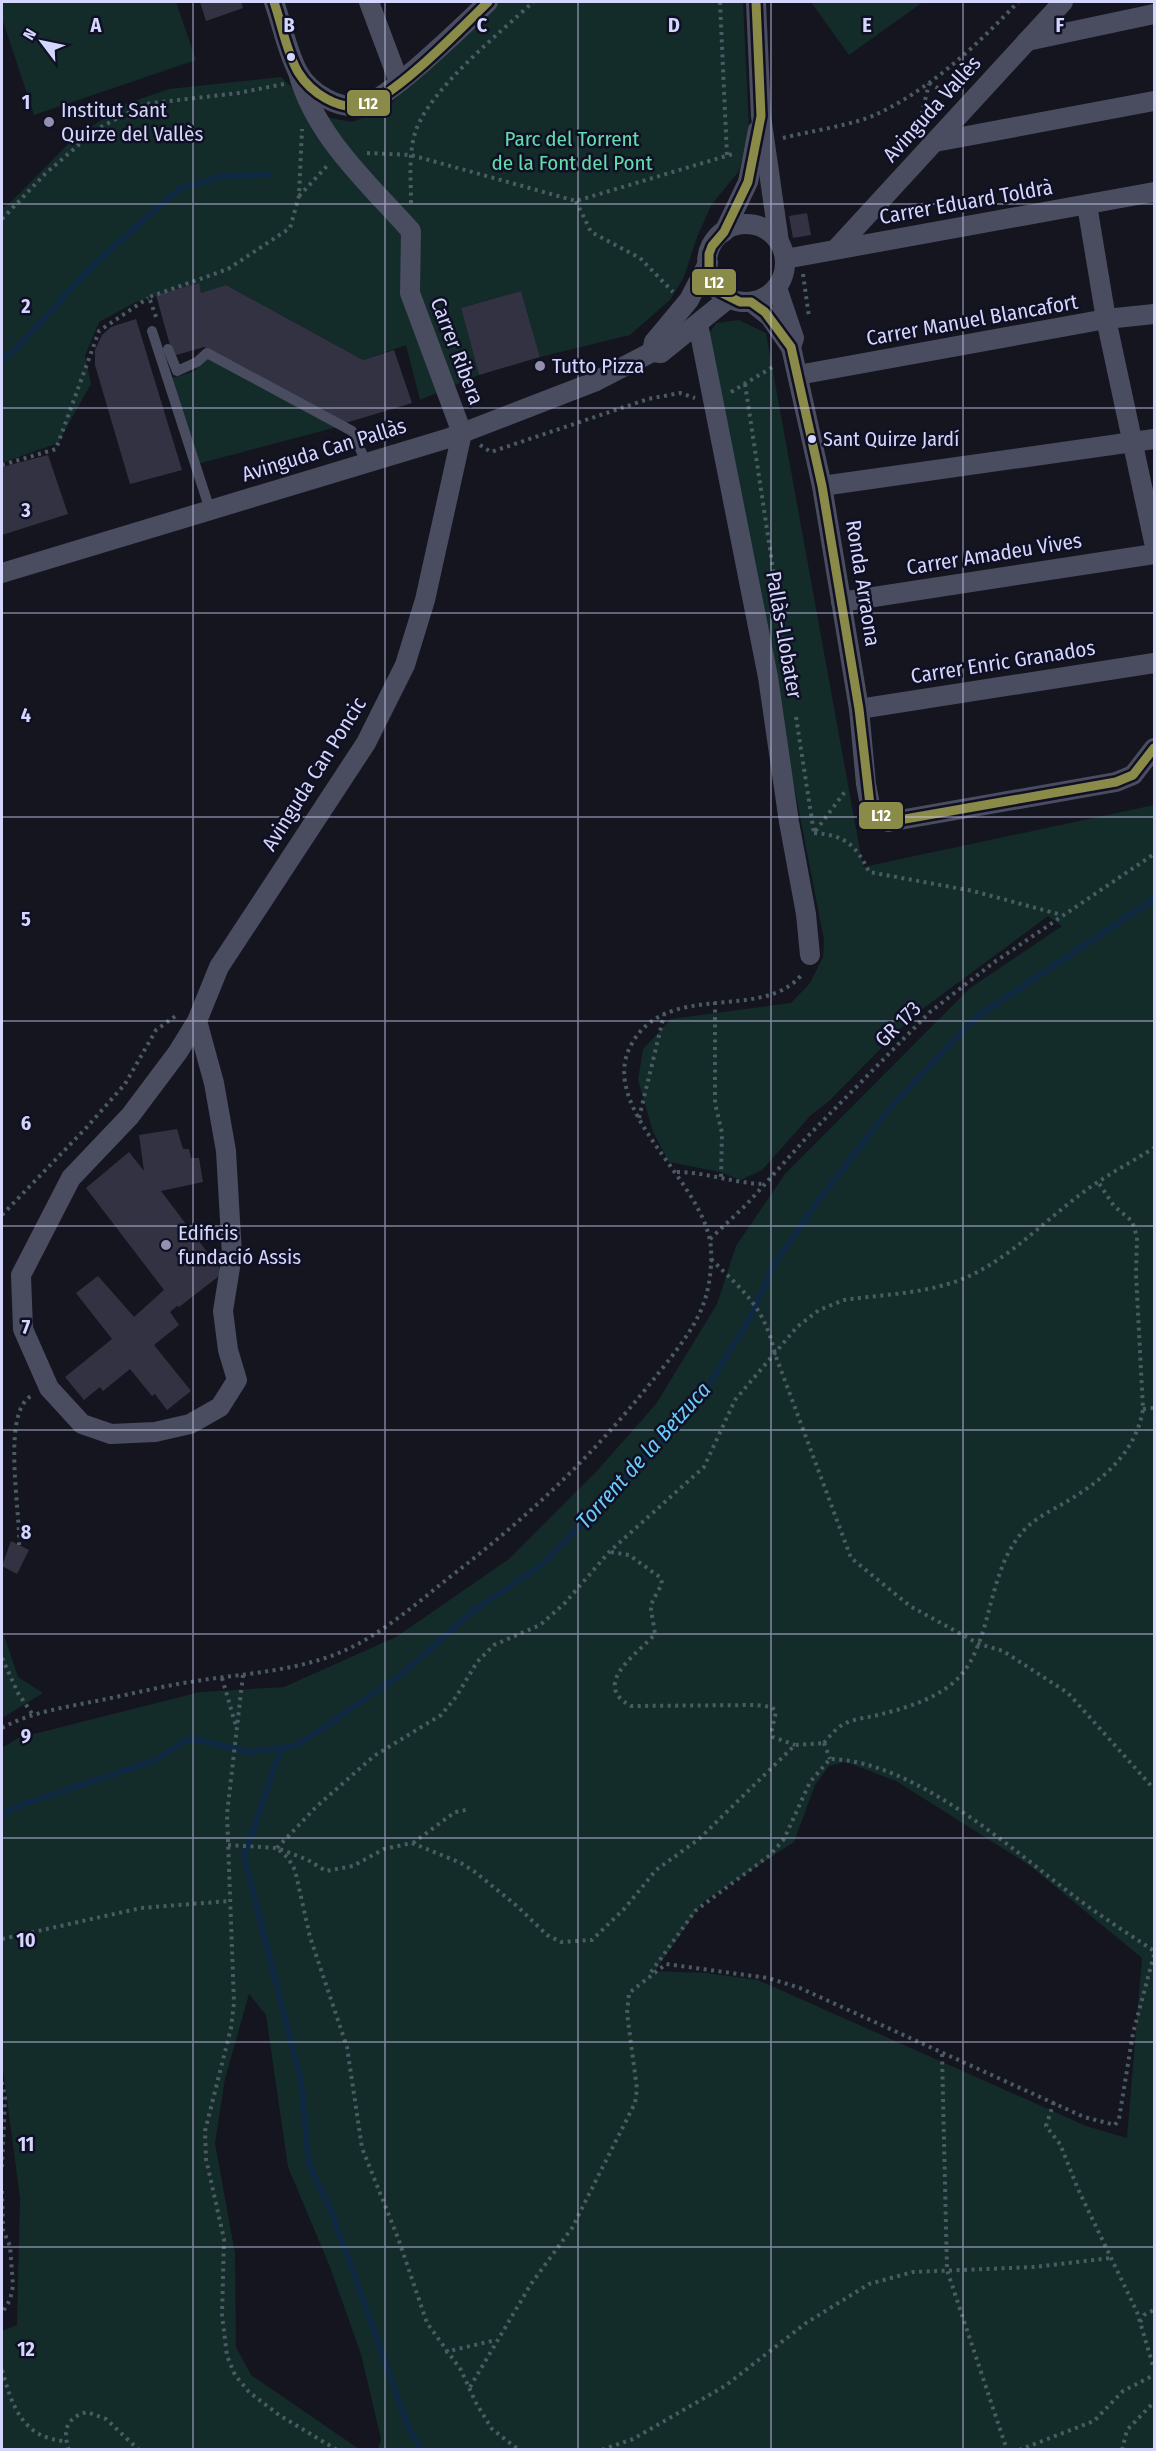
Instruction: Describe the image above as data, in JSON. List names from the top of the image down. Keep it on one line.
{"streets":{"street":["Avinguda Vallès","Carrer Eduard Toldrà","Carrer Manuel Blancafort","Carrer Ribera","Avinguda Can Pallàs","Carrer Amadeu Vives","Ronda Arraona","Pallàs-Llobater","Carrer Enric Granados","Avinguda Can Poncic"],"path":["GR 173"]},"crossings":[["Avinguda Vallès","Carrer Eduard Toldrà"],["Carrer Eduard Toldrà","Avinguda Can Pallàs"],["Carrer Eduard Toldrà","Ronda Arraona"],["Carrer Manuel Blancafort","Ronda Arraona"],["Carrer Ribera","Avinguda Can Pallàs"],["Carrer Ribera","Avinguda Can Poncic"],["Avinguda Can Pallàs","Ronda Arraona"],["Avinguda Can Pallàs","Pallàs-Llobater"],["Avinguda Can Pallàs","Avinguda Can Poncic"],["Carrer Amadeu Vives","Ronda Arraona"],["Ronda Arraona","Carrer Enric Granados"]],"water":["Torrent de la Betzuca"],"parks":["Parc del Torrent de la Font del Pont"],"places":["Institut Sant Quirze del Vallès","Tutto Pizza","Sant Quirze Jardí","Edificis fundació Assis"],"lines":["transit line L12"],"north":"top left","grid":{"columns":["A","B","C","D","E","F"],"rows":["1","2","3","4","5","6","7","8","9","10","11","12"]}}
